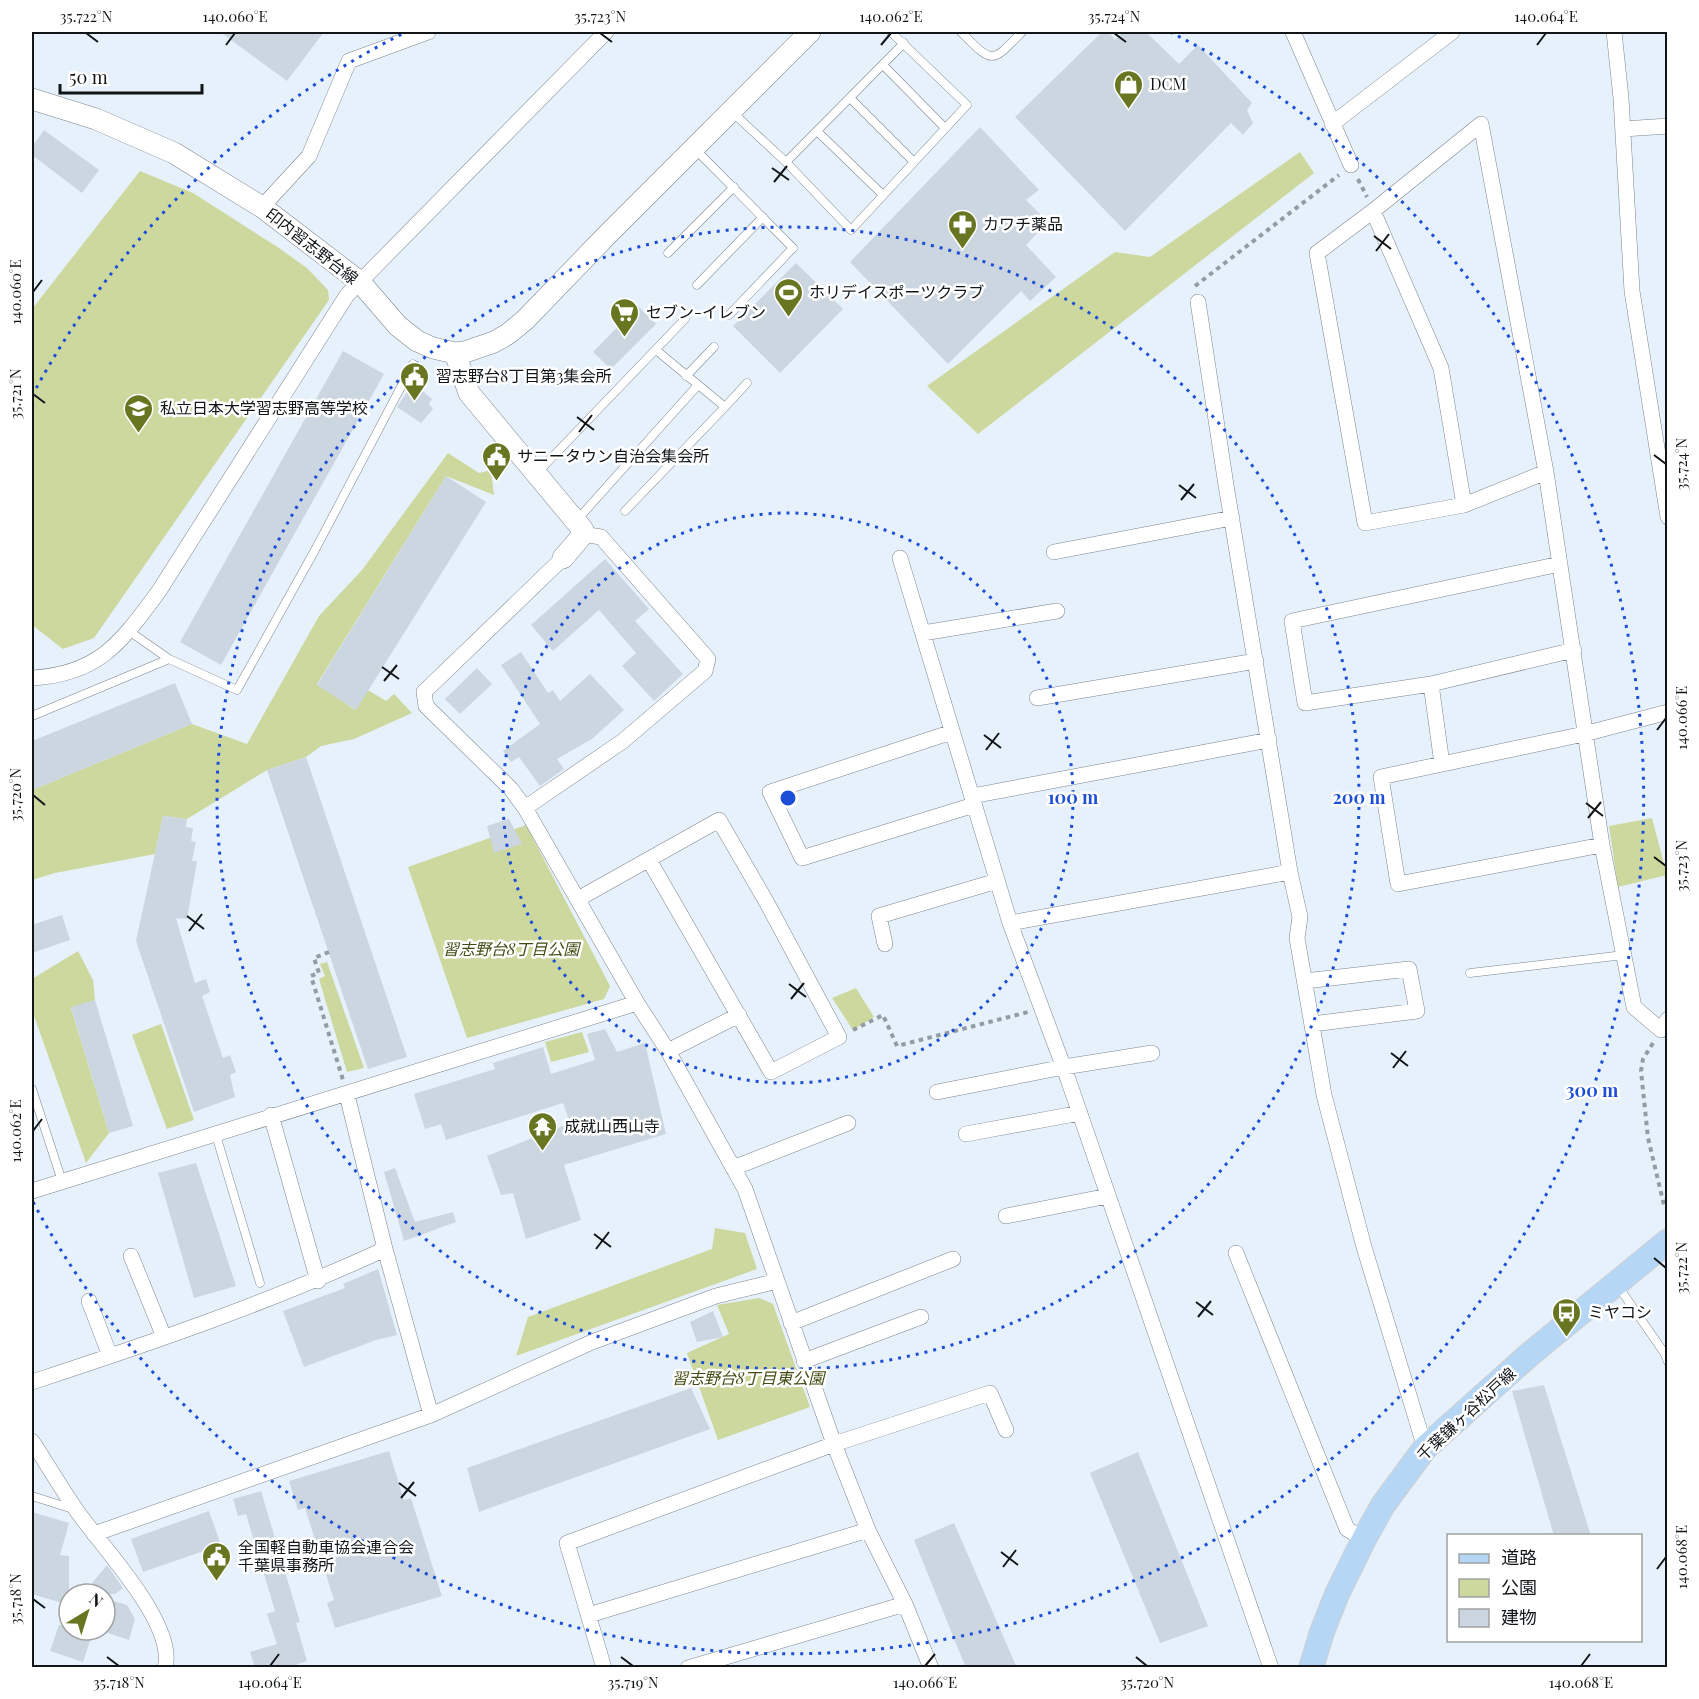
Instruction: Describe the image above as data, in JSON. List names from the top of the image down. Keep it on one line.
{"streets":{"main road":["千葉鎌ヶ谷松戸線"],"street":["印内習志野台線"]},"parks":["習志野台8丁目公園","習志野台8丁目東公園"],"places":{"shop":["DCM"],"pharmacy":["カワチ薬品"],"sports":["ホリデイスポーツクラブ"],"supermarket":["セブン-イレブン"],"public building":["習志野台8丁目第3集会所","サニータウン自治会集会所","全国軽自動車協会連合会 千葉県事務所"],"school or university":["私立日本大学習志野高等学校"],"temple":["成就山西山寺"],"bus stop":["ミヤコシ"]},"legend":["道路","公園","建物"],"scale_bar":"50 m","north":"top right","coordinates":["35.722°N","140.060°E","35.723°N","140.062°E","35.724°N","140.064°E","35.721°N","140.066°E","35.720°N","140.068°E","35.718°N","35.719°N"],"rings":["100 m","200 m","300 m"]}
